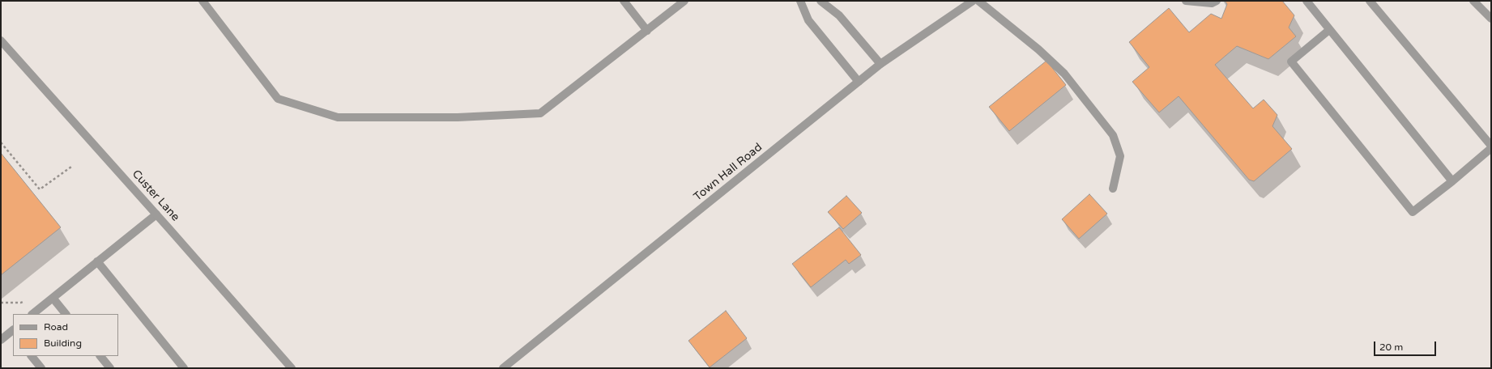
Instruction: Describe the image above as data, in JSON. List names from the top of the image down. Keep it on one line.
{"streets":{"street":["Town Hall Road","Custer Lane"]},"legend":["Road","Building"],"scale_bar":"20 m"}
